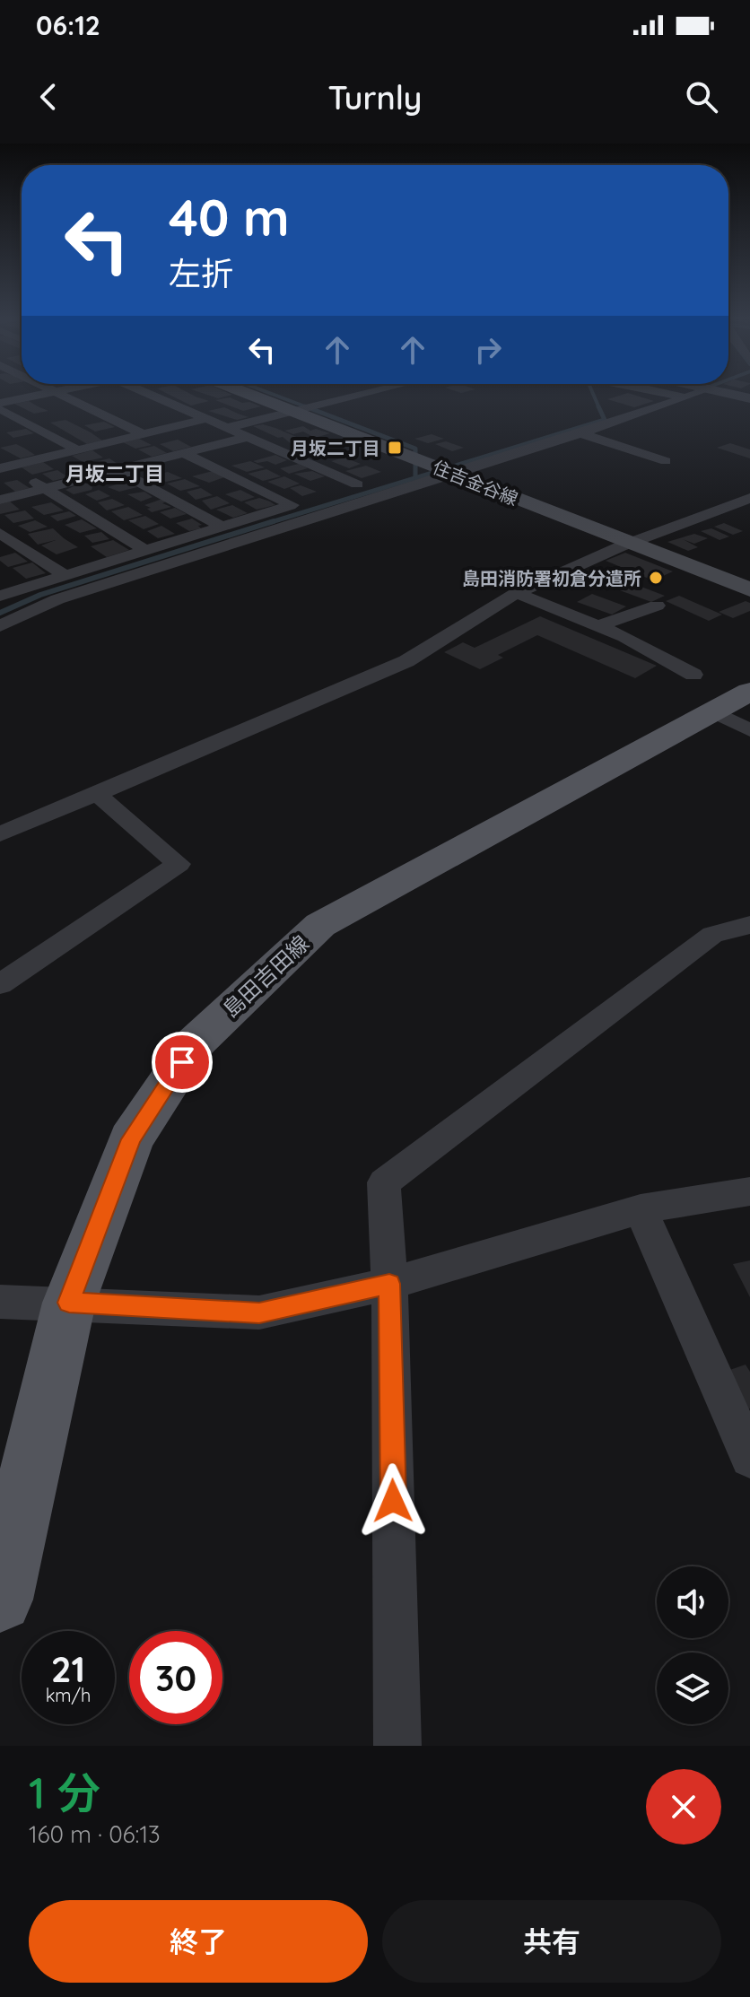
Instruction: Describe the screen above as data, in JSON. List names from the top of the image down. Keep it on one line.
{"streets":{"main road":["住吉金谷線","島田吉田線"]},"districts":["月坂二丁目"],"places":{"transit":["月坂二丁目"],"other":["島田消防署初倉分遣所"]},"page":{"status":"06:12","header":"Turnly","turn":["40 m","左折"],"speed":"21 km/h","limit":"30","heading":["1 分","160 m · 06:13"],"buttons":["終了","共有"]}}
